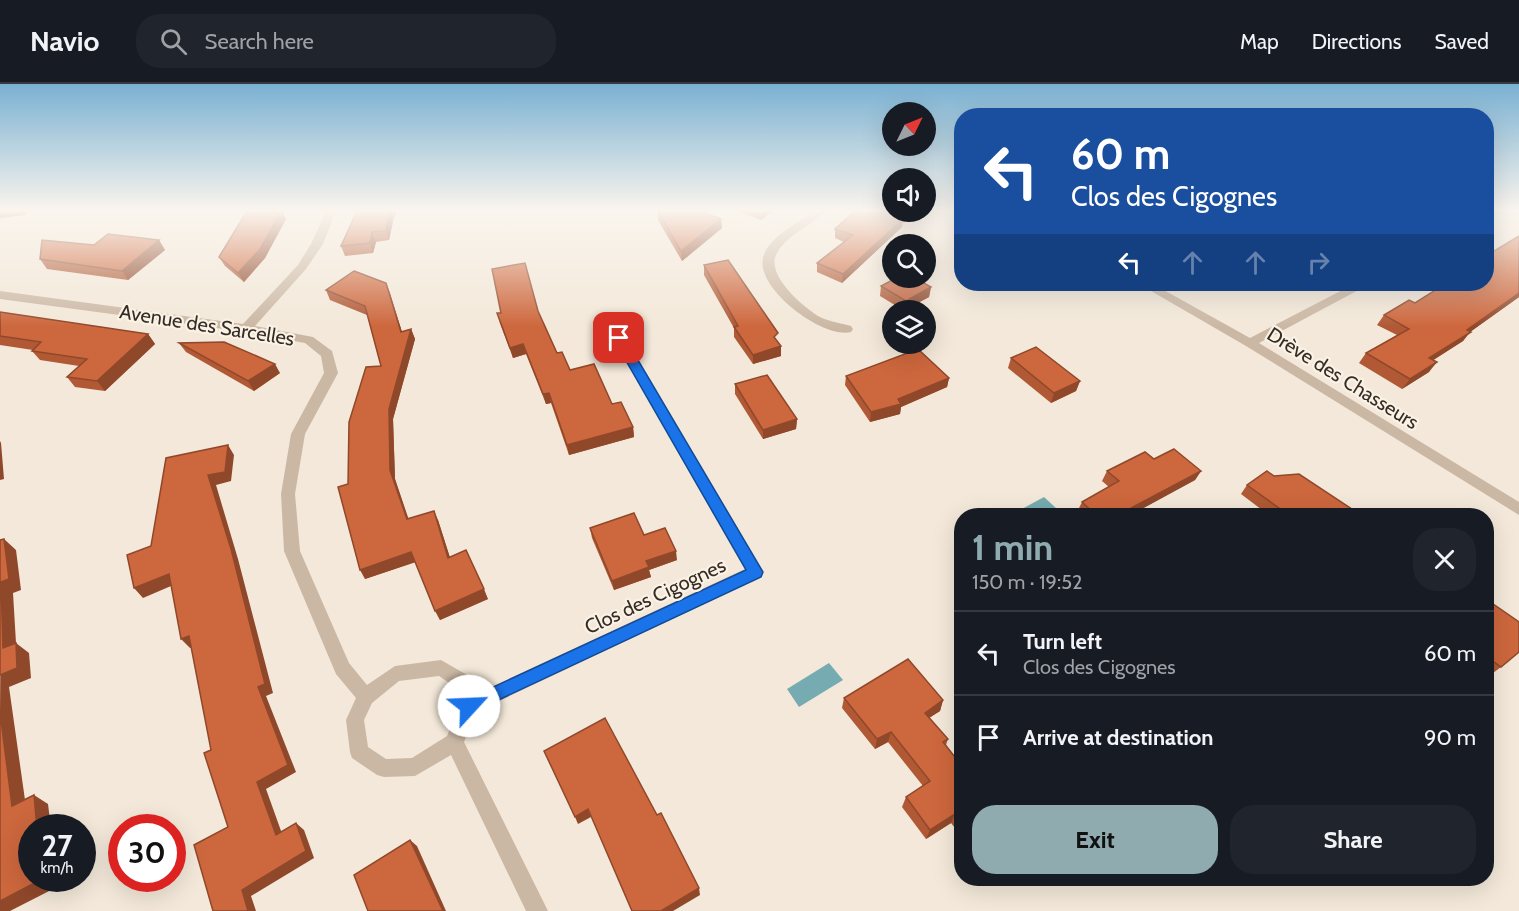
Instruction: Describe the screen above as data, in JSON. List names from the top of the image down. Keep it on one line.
{"streets":{"street":["Avenue des Sarcelles","Drève des Chasseurs","Clos des Cigognes"]},"crossings":[["Avenue des Sarcelles","Clos des Cigognes"]],"north":"top right","page":{"header":"Navio","search":"Search here","nav":["Map","Directions","Saved"],"turn":["60 m","Clos des Cigognes"],"heading":["1 min","150 m · 19:52"],"list":[{"name":"Turn left","note":"Clos des Cigognes","value":"60 m"},{"name":"Arrive at destination","value":"90 m"}],"buttons":["Exit","Share"],"speed":"27 km/h","limit":"30"}}
